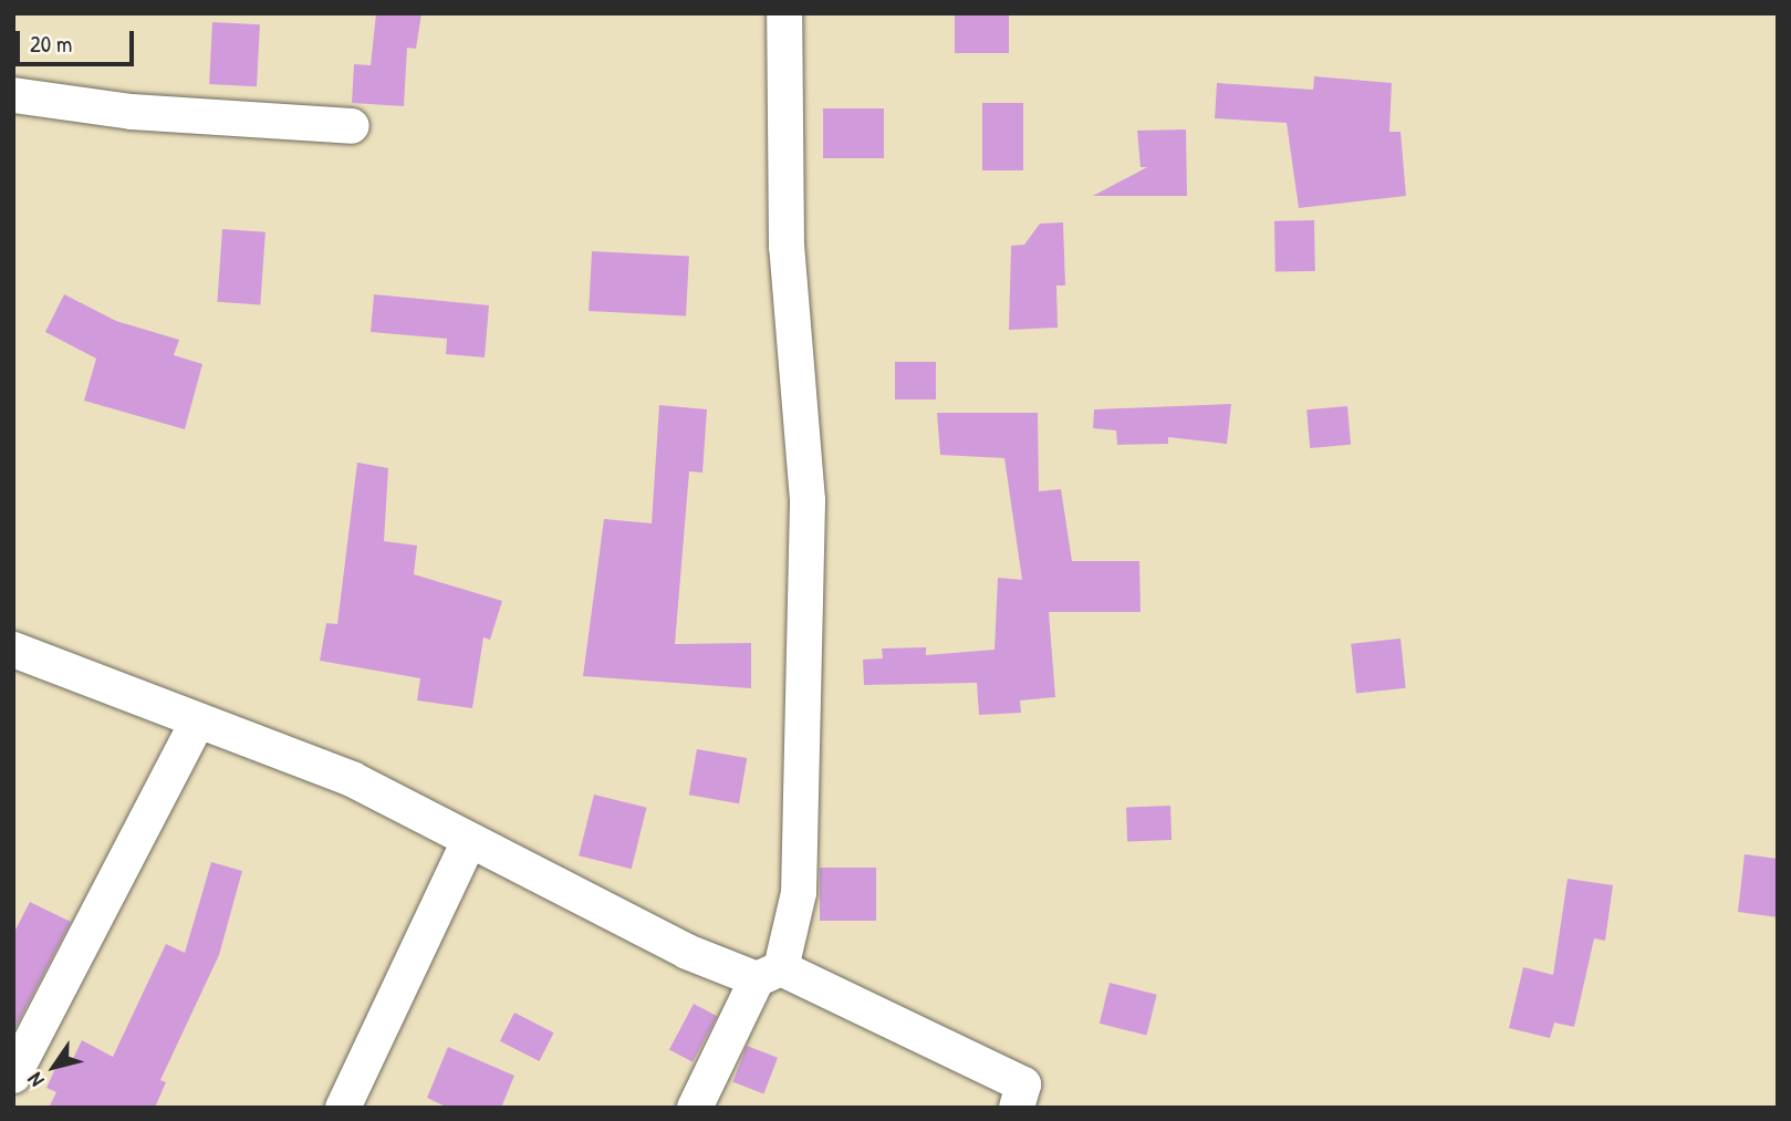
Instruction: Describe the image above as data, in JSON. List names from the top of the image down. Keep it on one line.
{"scale_bar":"20 m","north":"bottom left"}
